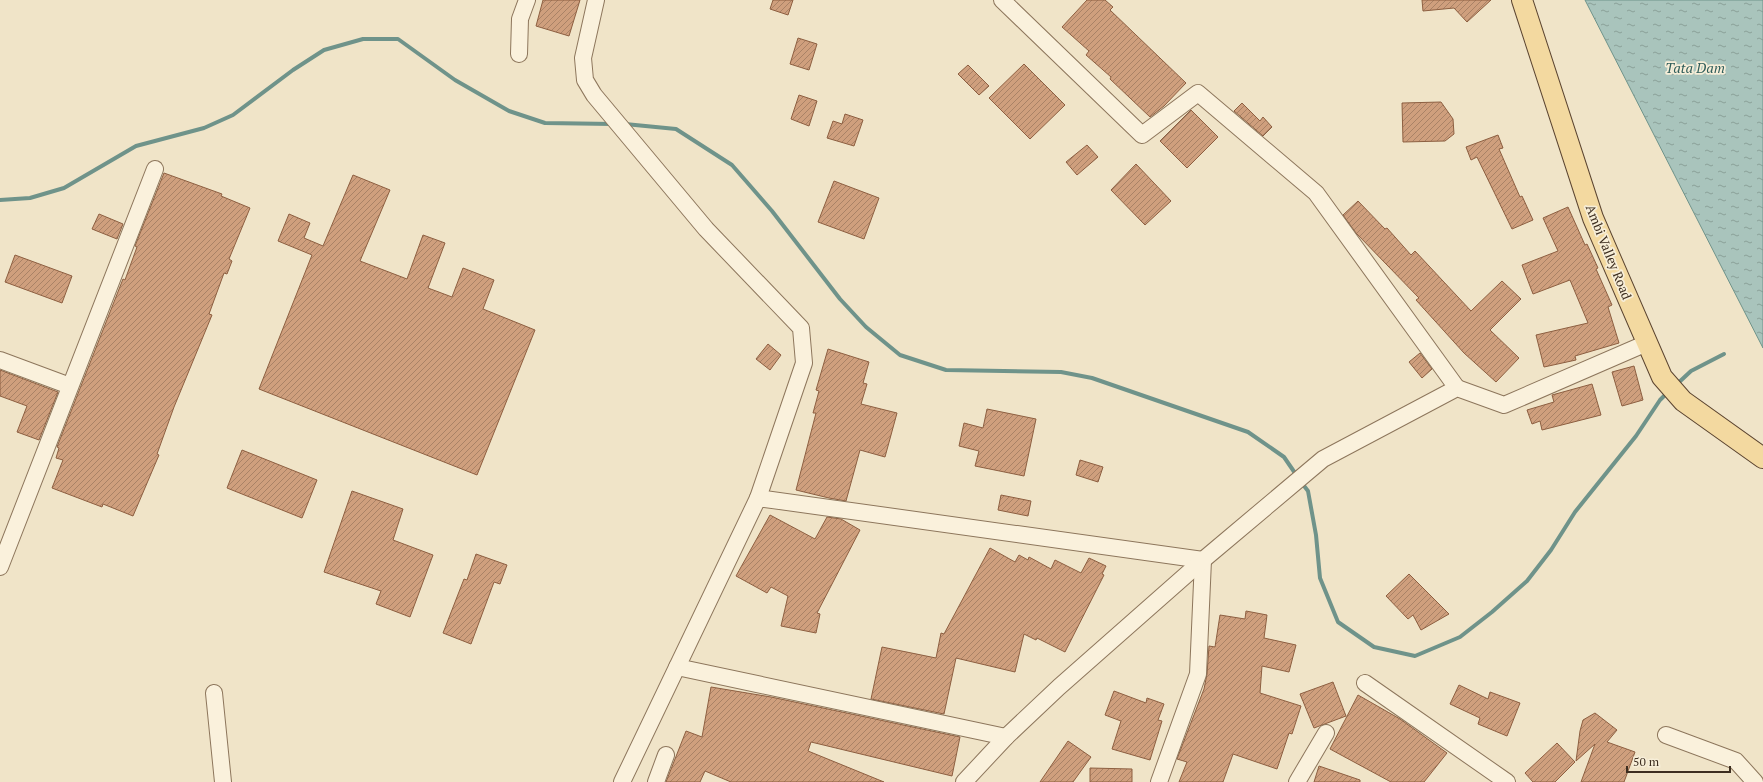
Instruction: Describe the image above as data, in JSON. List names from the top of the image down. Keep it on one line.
{"streets":{"main road":["Ambi Valley Road"]},"water":["Tata Dam"],"scale_bar":"50 m"}
